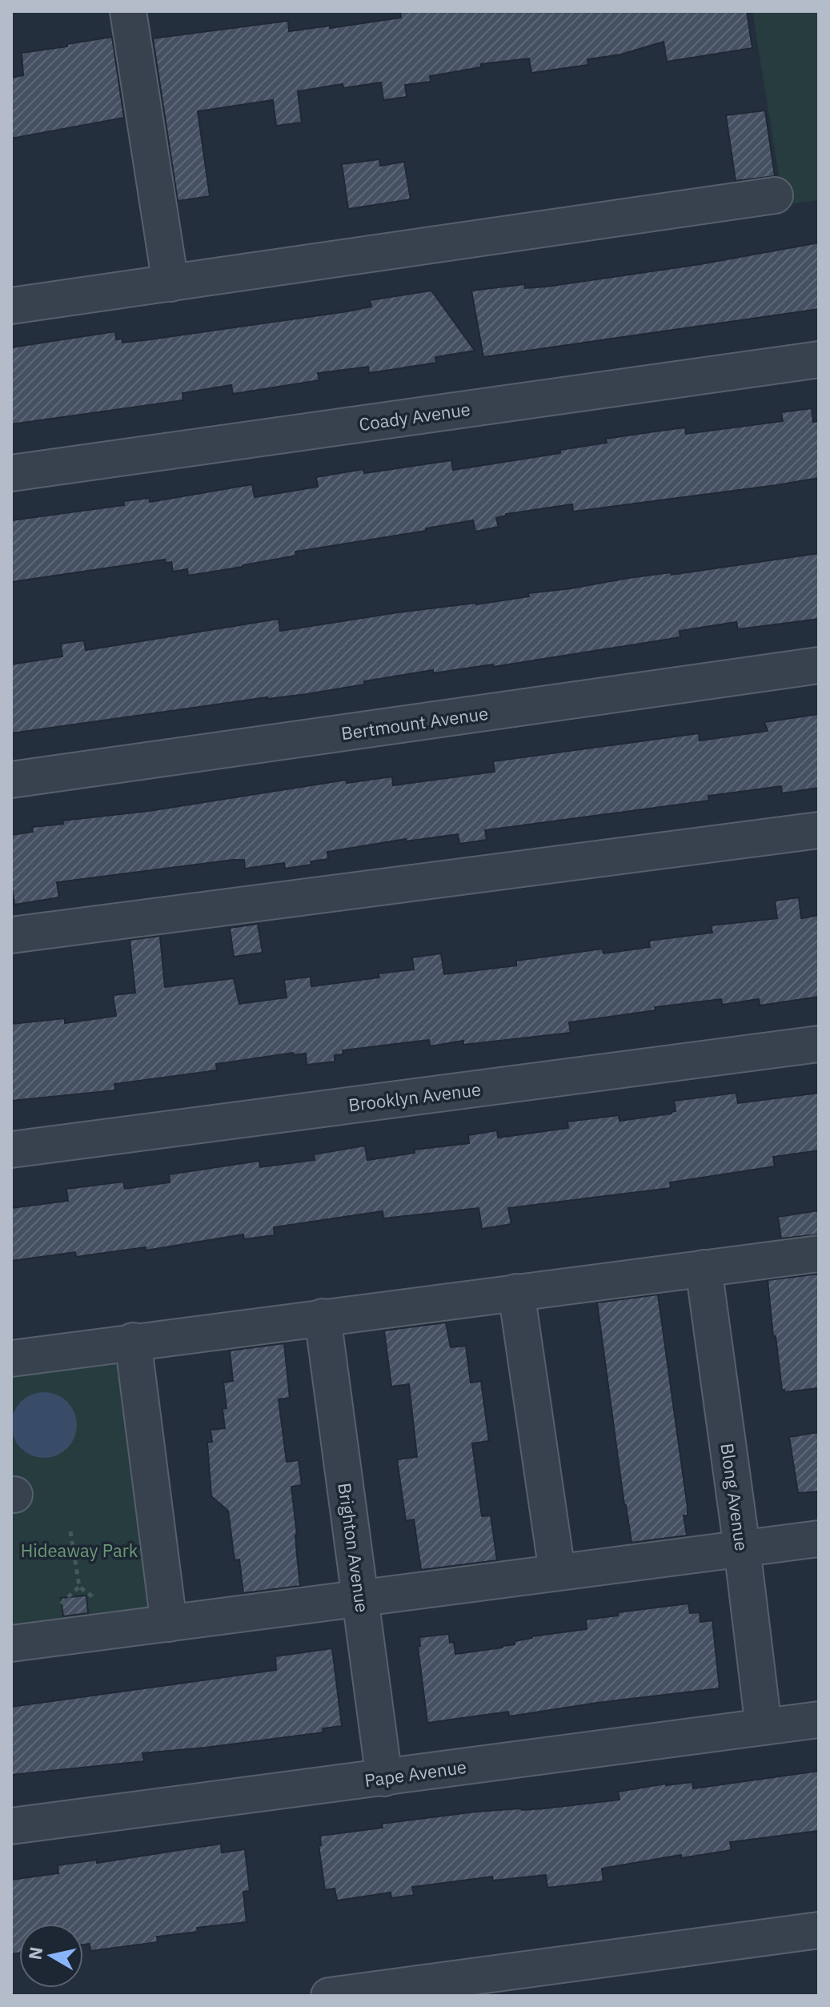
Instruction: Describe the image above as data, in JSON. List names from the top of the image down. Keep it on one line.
{"streets":{"street":["Coady Avenue","Bertmount Avenue","Brooklyn Avenue","Blong Avenue","Brighton Avenue","Pape Avenue"]},"crossings":[["Blong Avenue","Pape Avenue"],["Brighton Avenue","Pape Avenue"]],"parks":["Hideaway Park"],"north":"left"}
